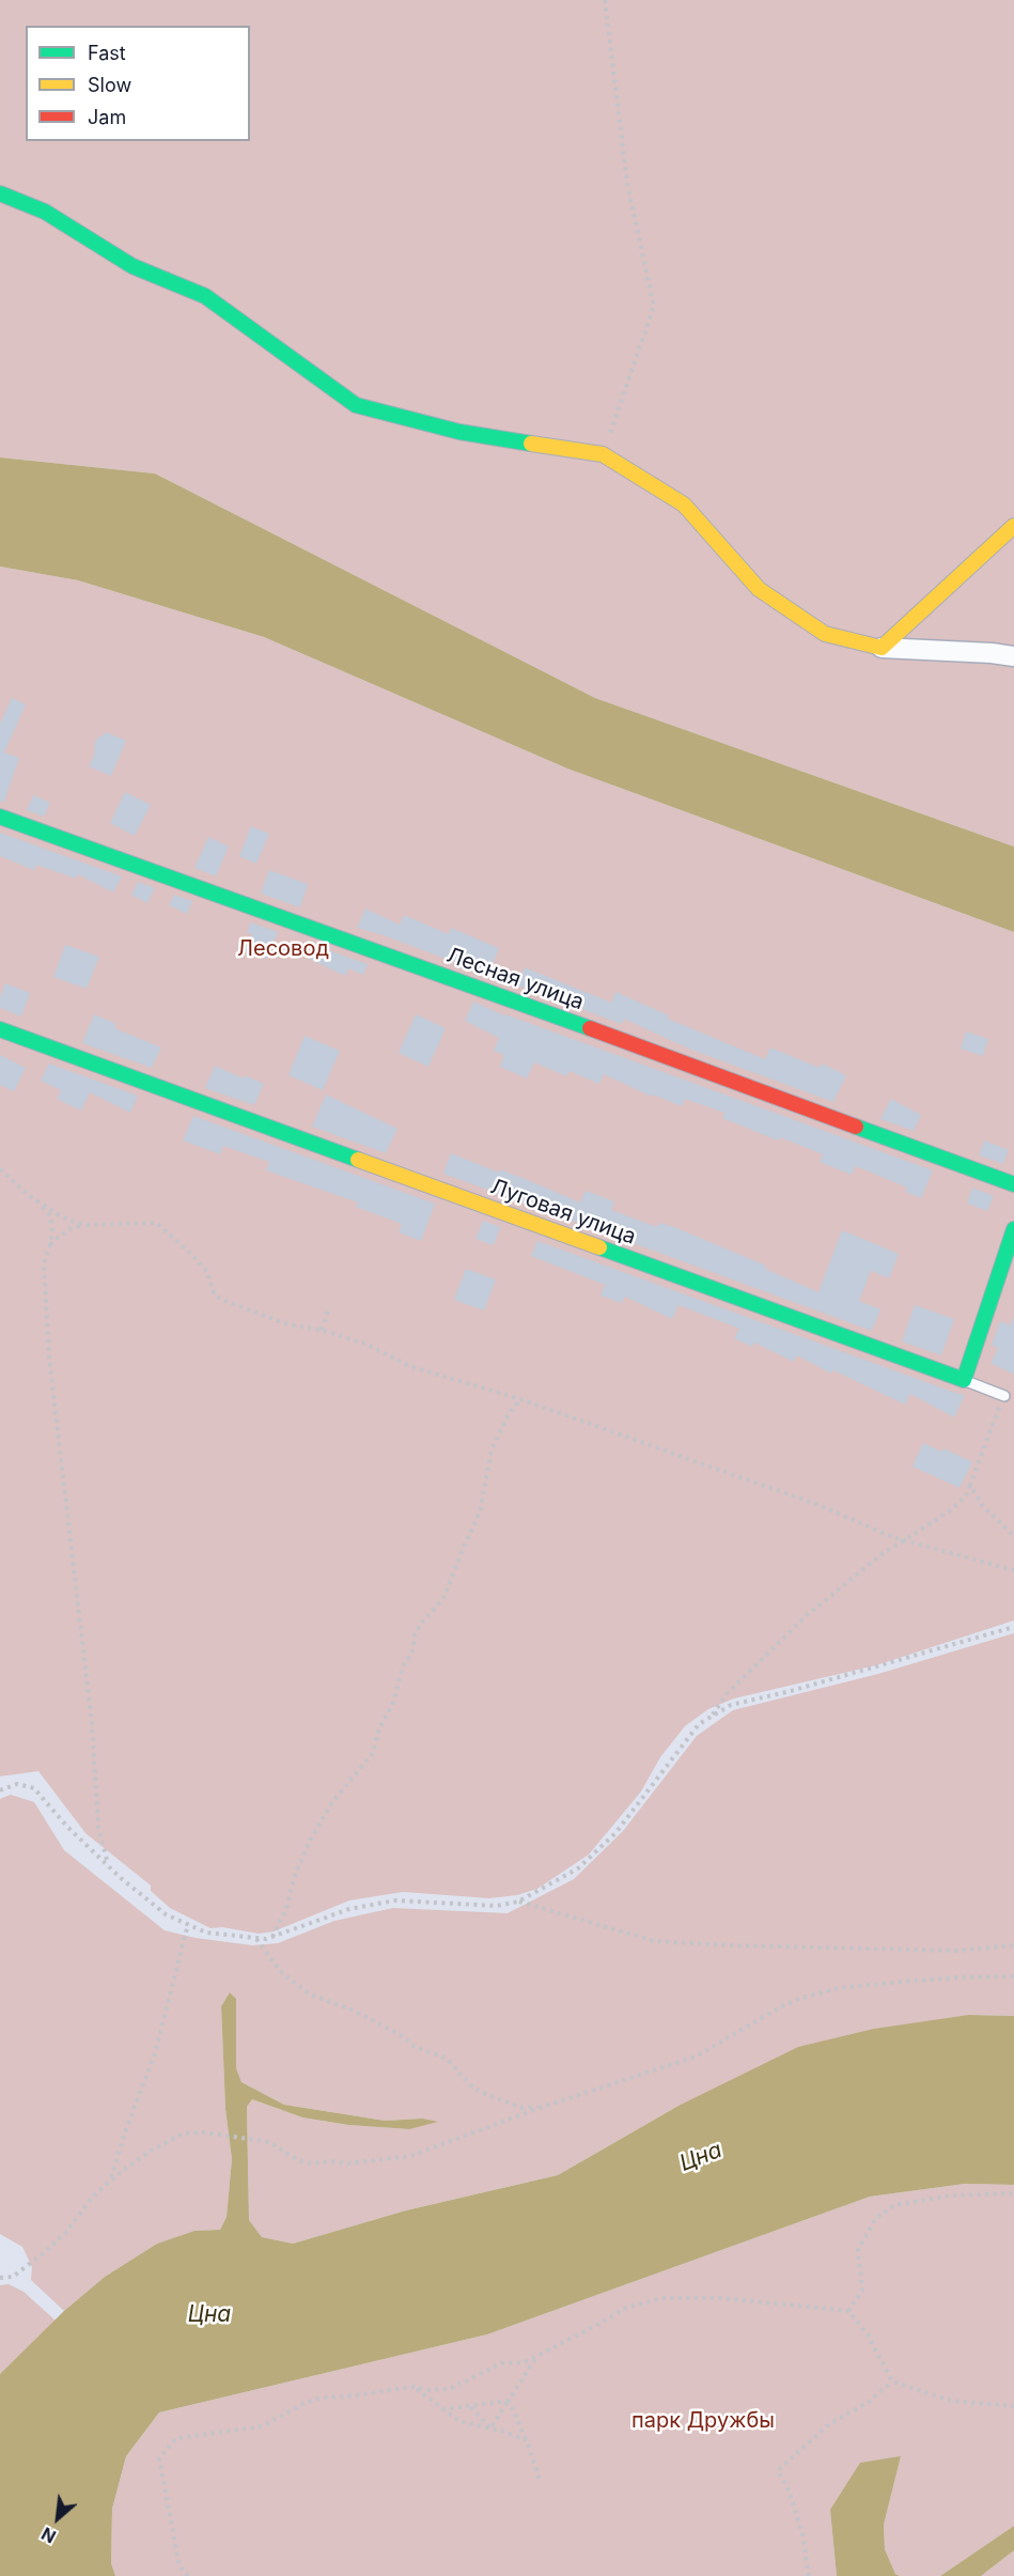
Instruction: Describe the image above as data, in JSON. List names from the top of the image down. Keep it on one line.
{"streets":{"street":["Лесная улица","Луговая улица"]},"water":["Цна"],"parks":["Лесовод","парк Дружбы"],"legend":["Fast","Slow","Jam"],"north":"bottom left"}
